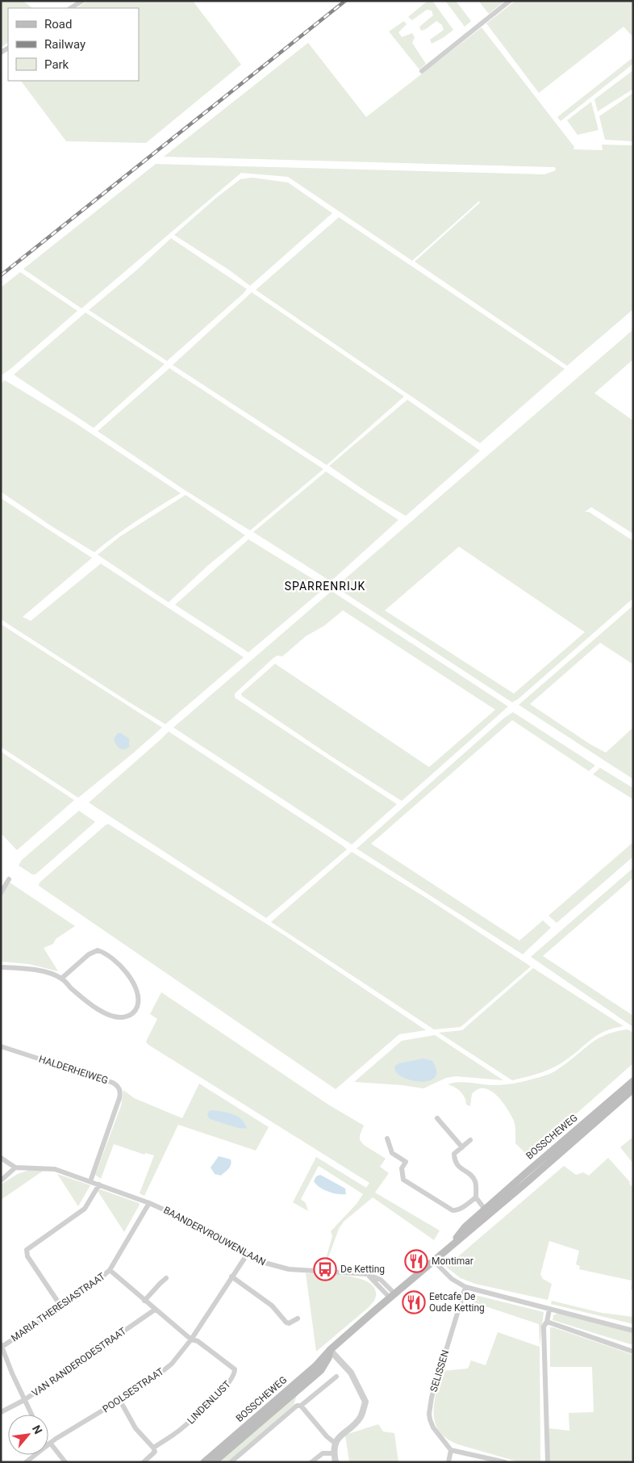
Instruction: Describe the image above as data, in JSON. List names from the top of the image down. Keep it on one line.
{"streets":{"main road":["BOSSCHEWEG"],"street":["HALDERHEIWEG","BAANDERVROUWENLAAN","MARIA THERESIASTRAAT","VAN RANDERODESTRAAT","SELISSEN","POOLSESTRAAT","LINDENLUST"]},"crossings":[["HALDERHEIWEG","BAANDERVROUWENLAAN"],["BOSSCHEWEG","BAANDERVROUWENLAAN"],["BAANDERVROUWENLAAN","MARIA THERESIASTRAAT"],["BAANDERVROUWENLAAN","POOLSESTRAAT"],["POOLSESTRAAT","LINDENLUST"]],"districts":["SPARRENRIJK"],"places":{"restaurant":["Montimar","Eetcafe De Oude Ketting"],"bus stop":["De Ketting"]},"legend":["Road","Railway","Park"],"north":"top right"}
